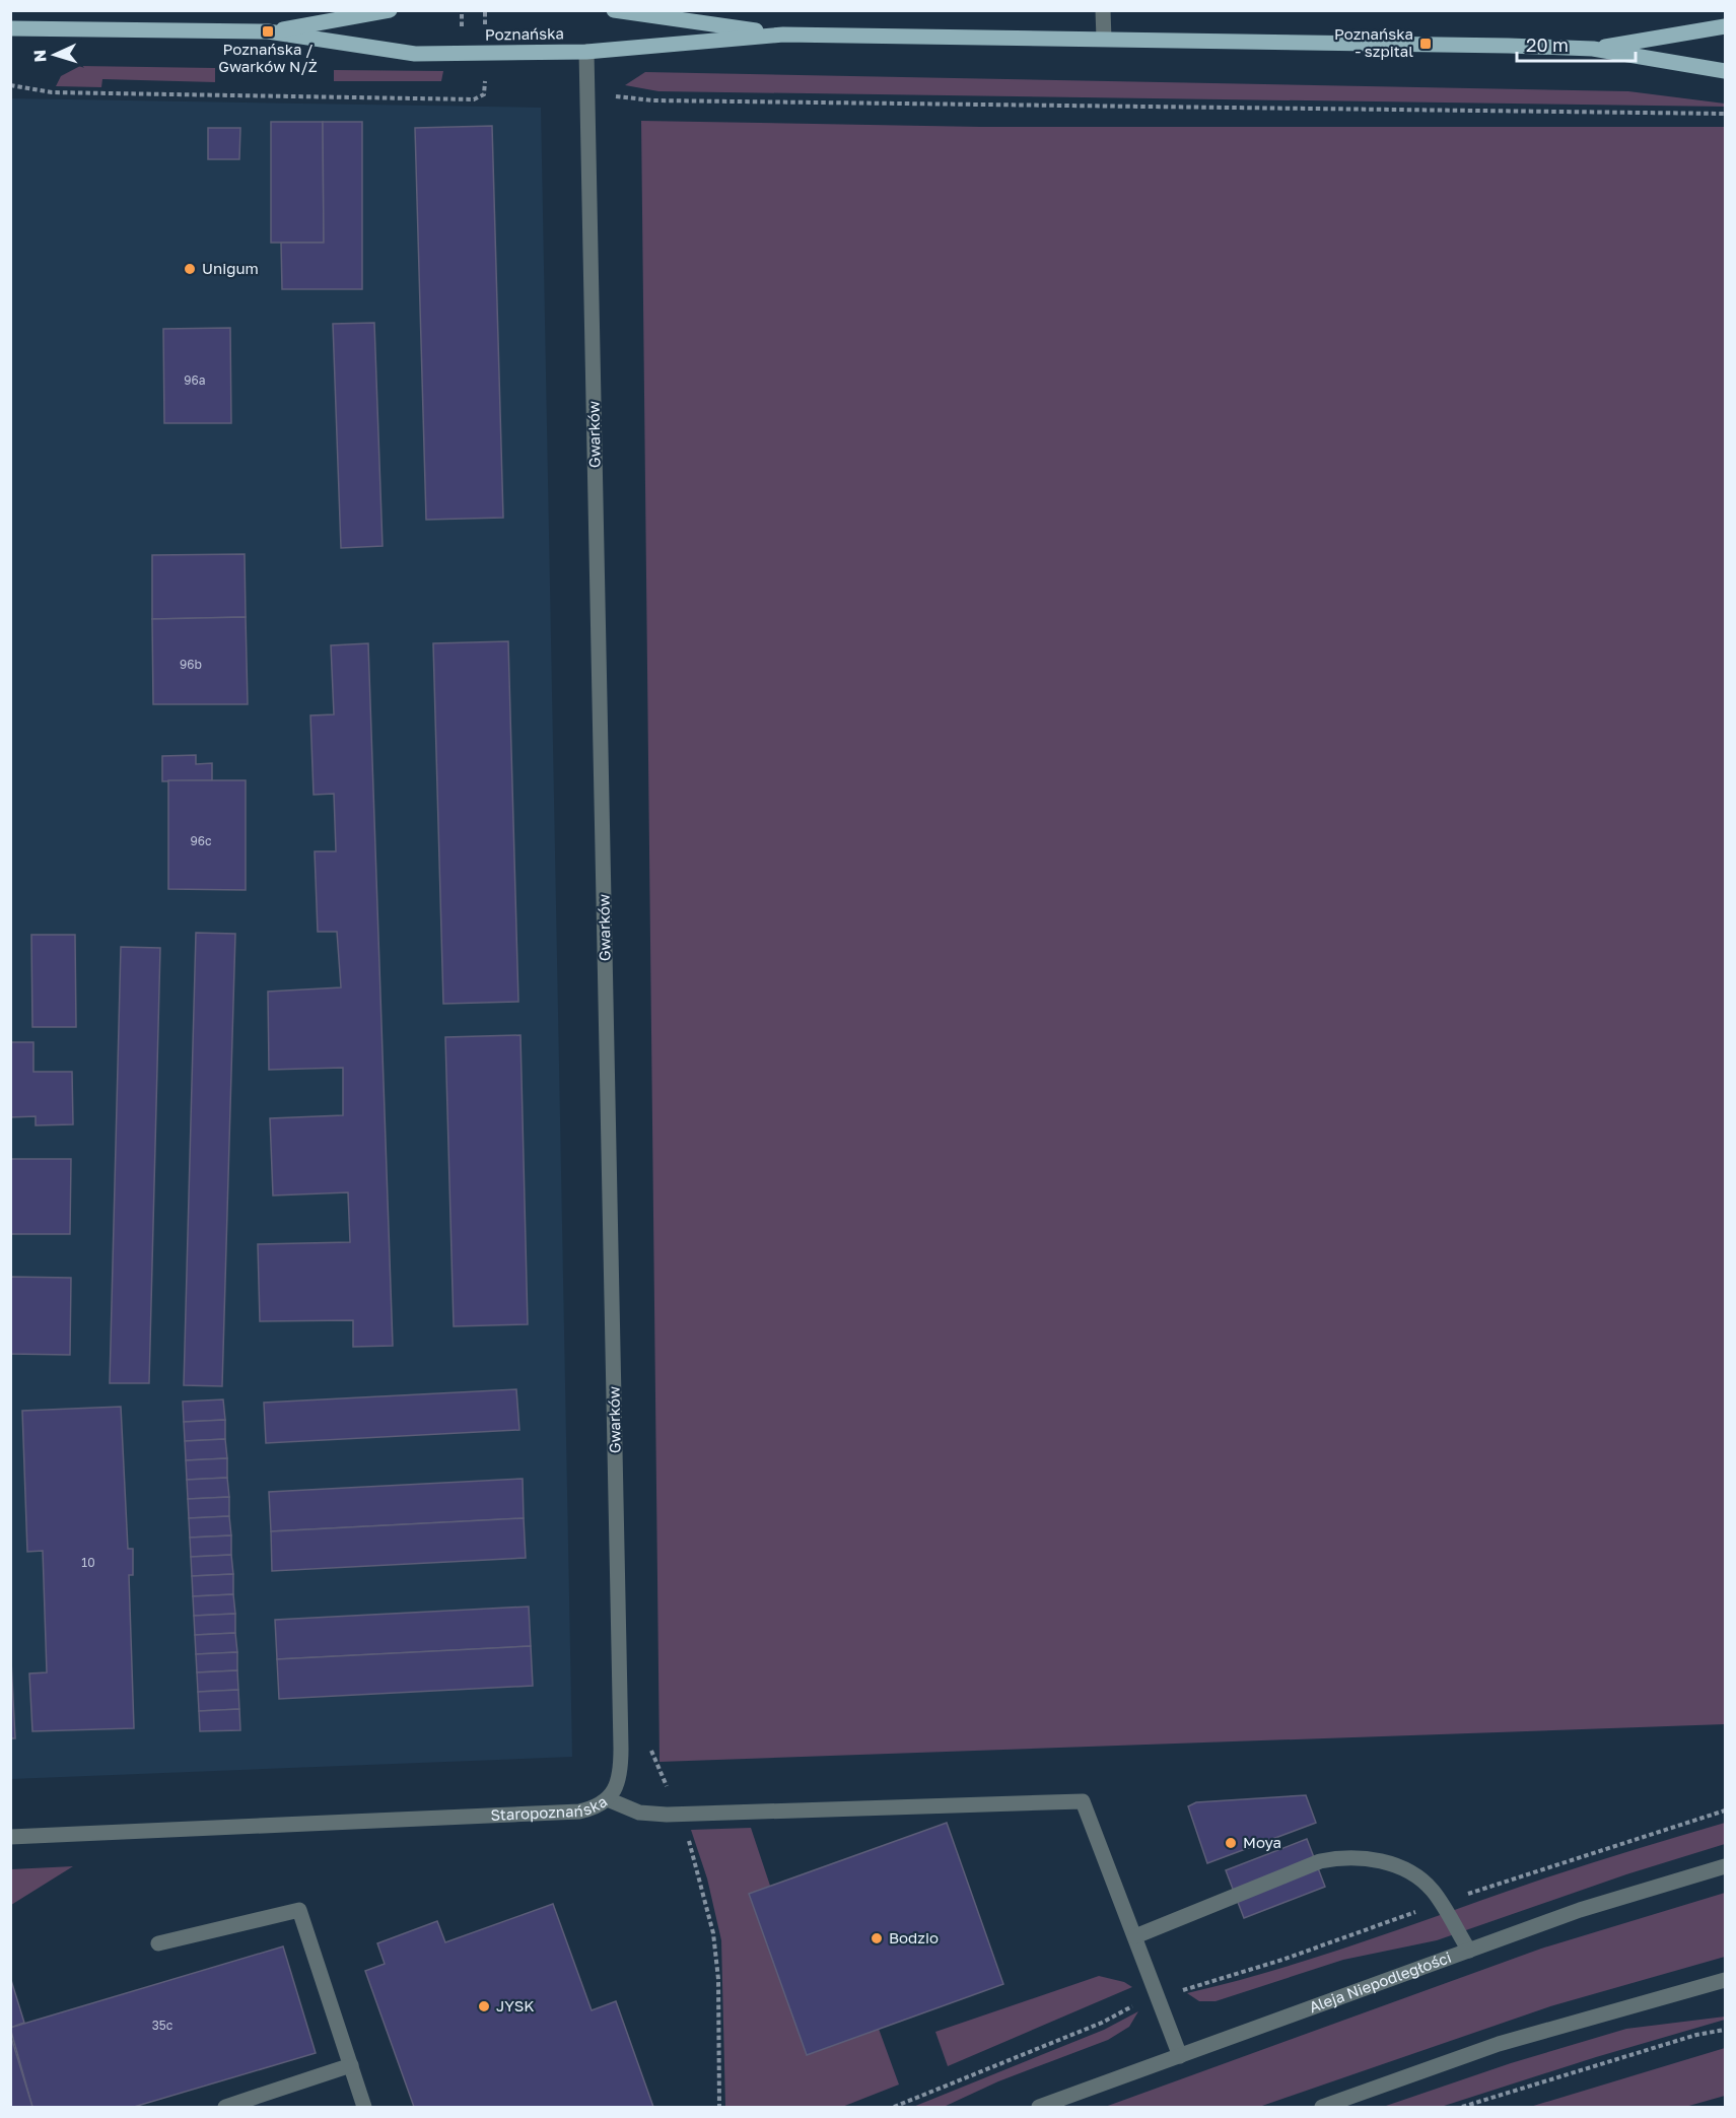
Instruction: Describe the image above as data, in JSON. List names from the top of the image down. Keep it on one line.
{"streets":{"main road":["Poznańska"],"street":["Gwarków","Staropoznańska","Aleja Niepodległości"]},"crossings":[["Poznańska","Gwarków"],["Gwarków","Staropoznańska"]],"places":{"transit":["Poznańska / Gwarków N/Ż","Poznańska - szpital"],"other":["Unigum","Moya","Bodzio","JYSK"]},"house_numbers":["96a","96b","96c","10","35c"],"scale_bar":"20 m","north":"left"}
